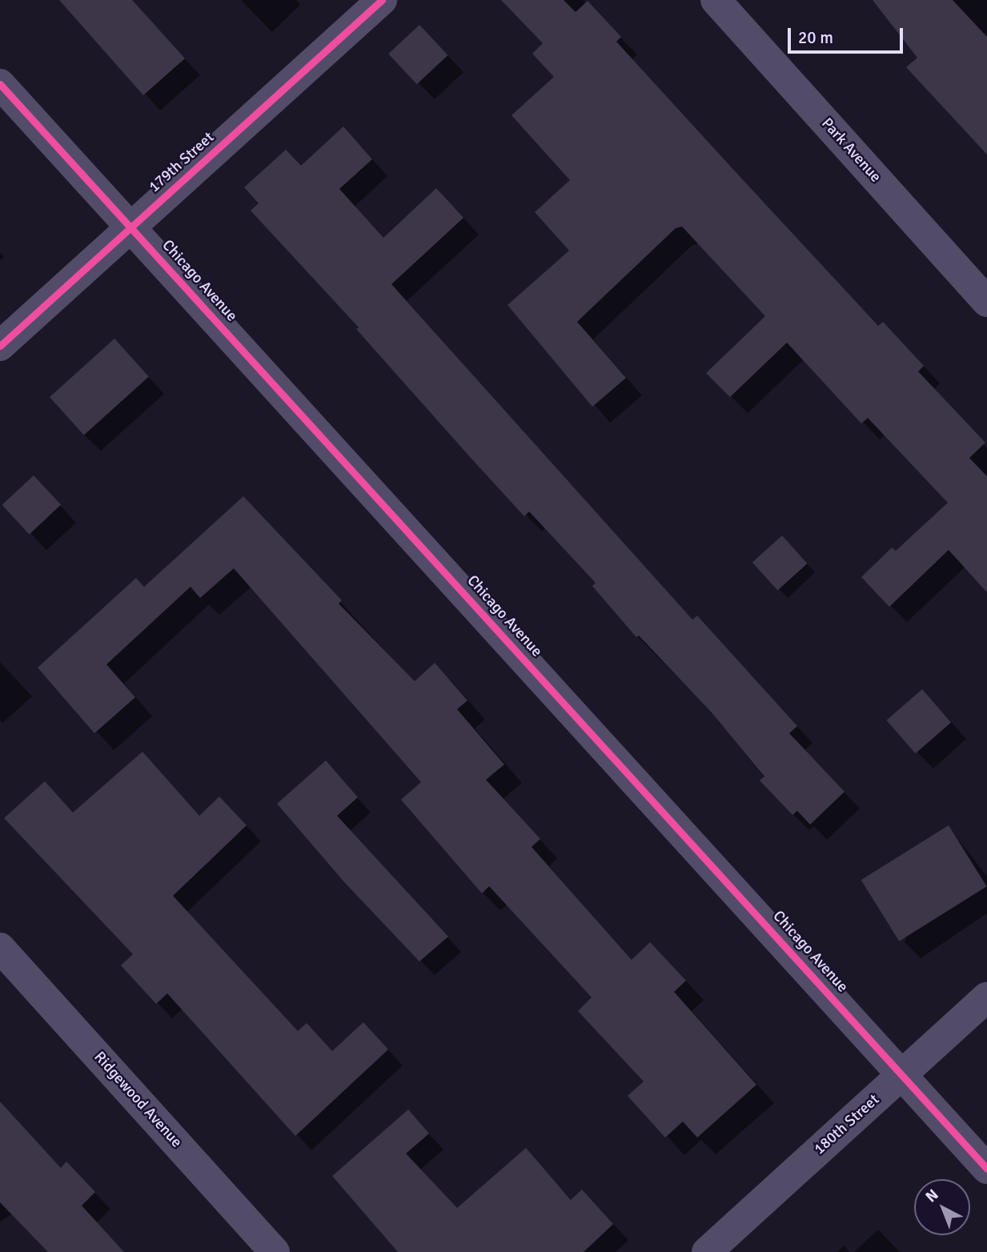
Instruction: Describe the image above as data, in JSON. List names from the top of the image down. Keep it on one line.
{"streets":{"street":["Park Avenue","179th Street","Chicago Avenue","Ridgewood Avenue","180th Street"]},"crossings":[["179th Street","Chicago Avenue"],["Chicago Avenue","180th Street"]],"scale_bar":"20 m","north":"top left"}
